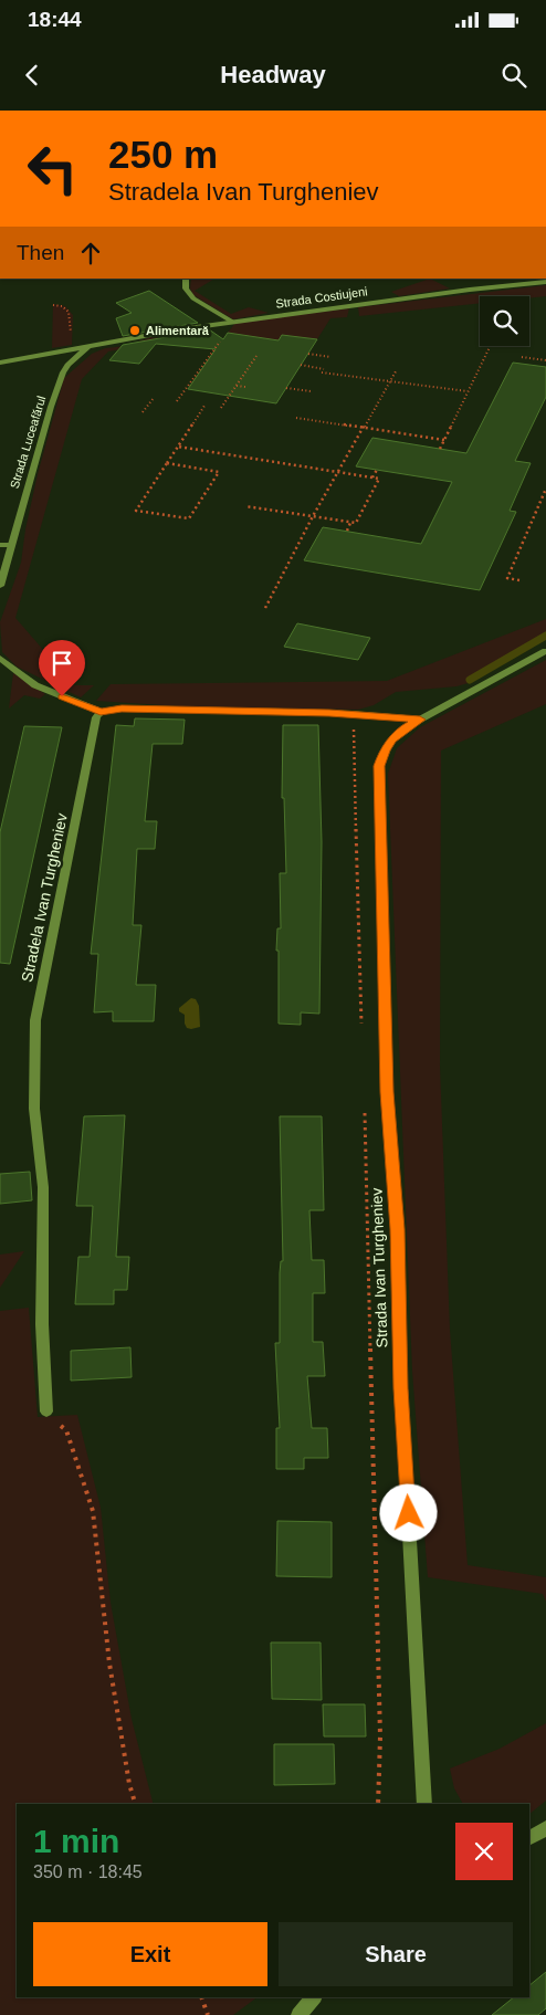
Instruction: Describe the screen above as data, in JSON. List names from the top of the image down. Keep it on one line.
{"streets":{"street":["Strada Costiujeni","Strada Luceafărul","Stradela Ivan Turgheniev","Strada Ivan Turgheniev"]},"crossings":[["Strada Costiujeni","Strada Luceafărul"]],"places":["Alimentară"],"page":{"status":"18:44","header":"Headway","turn":["250 m","Stradela Ivan Turgheniev"],"then":"Then","heading":["1 min","350 m · 18:45"],"buttons":["Exit","Share"]}}
